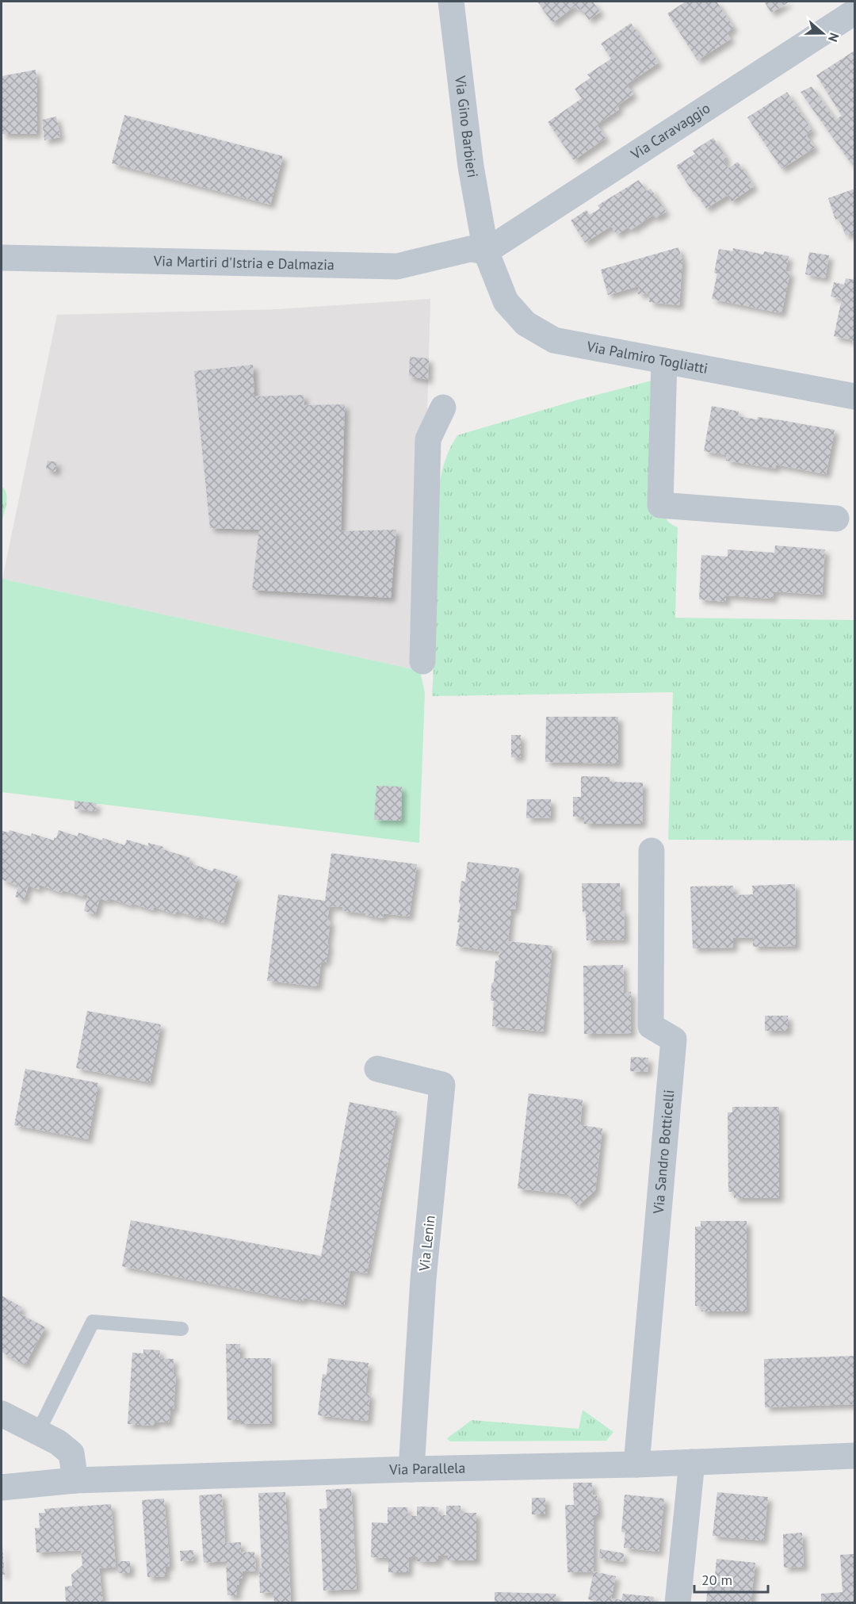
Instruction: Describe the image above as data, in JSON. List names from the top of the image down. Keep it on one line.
{"streets":{"street":["Via Gino Barbieri","Via Caravaggio","Via Martiri d'Istria e Dalmazia","Via Palmiro Togliatti","Via Sandro Botticelli","Via Lenin","Via Parallela"]},"crossings":[["Via Gino Barbieri","Via Caravaggio"],["Via Gino Barbieri","Via Martiri d'Istria e Dalmazia"],["Via Gino Barbieri","Via Palmiro Togliatti"],["Via Caravaggio","Via Martiri d'Istria e Dalmazia"],["Via Caravaggio","Via Palmiro Togliatti"],["Via Martiri d'Istria e Dalmazia","Via Palmiro Togliatti"],["Via Sandro Botticelli","Via Parallela"],["Via Lenin","Via Parallela"]],"scale_bar":"20 m","north":"right"}
